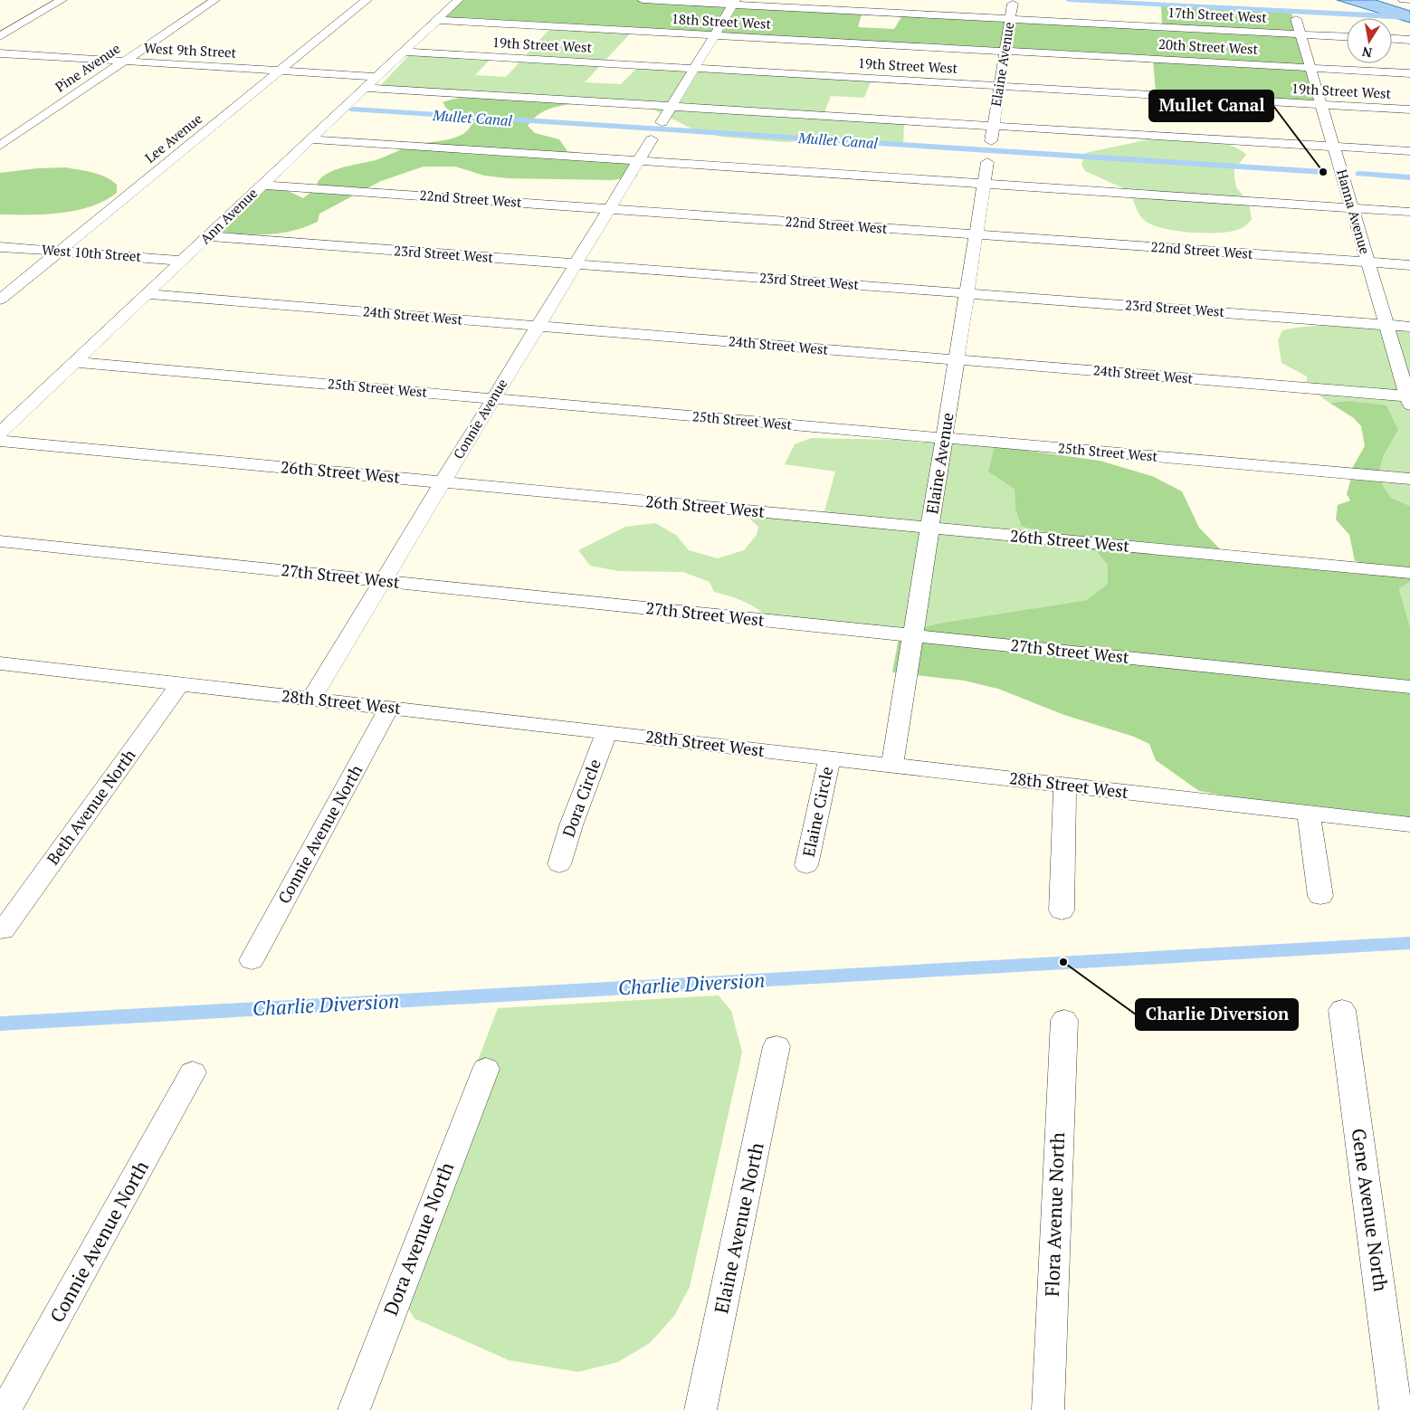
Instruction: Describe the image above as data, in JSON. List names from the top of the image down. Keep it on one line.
{"streets":{"street":["17th Street West","18th Street West","19th Street West","20th Street West","West 9th Street","Elaine Avenue","Pine Avenue","Lee Avenue","22nd Street West","Hanna Avenue","Ann Avenue","West 10th Street","23rd Street West","24th Street West","25th Street West","Connie Avenue","26th Street West","27th Street West","28th Street West","Dora Circle","Beth Avenue North","Elaine Circle","Connie Avenue North","Gene Avenue North","Flora Avenue North","Elaine Avenue North","Dora Avenue North"]},"crossings":[["17th Street West","Elaine Avenue"],["17th Street West","Hanna Avenue"],["18th Street West","20th Street West"],["18th Street West","Elaine Avenue"],["18th Street West","Ann Avenue"],["19th Street West","Elaine Avenue"],["19th Street West","Hanna Avenue"],["19th Street West","Ann Avenue"],["20th Street West","Elaine Avenue"],["20th Street West","Hanna Avenue"],["West 9th Street","Pine Avenue"],["West 9th Street","Lee Avenue"],["West 9th Street","Ann Avenue"],["Elaine Avenue","22nd Street West"],["Elaine Avenue","23rd Street West"],["Elaine Avenue","24th Street West"],["Elaine Avenue","25th Street West"],["Elaine Avenue","26th Street West"],["Elaine Avenue","27th Street West"],["Elaine Avenue","28th Street West"],["Lee Avenue","West 10th Street"],["22nd Street West","Hanna Avenue"],["22nd Street West","Ann Avenue"],["22nd Street West","Connie Avenue"],["Hanna Avenue","23rd Street West"],["Hanna Avenue","24th Street West"],["Ann Avenue","West 10th Street"],["Ann Avenue","23rd Street West"],["Ann Avenue","24th Street West"],["Ann Avenue","25th Street West"],["23rd Street West","Connie Avenue"],["24th Street West","Connie Avenue"],["25th Street West","Connie Avenue"],["Connie Avenue","26th Street West"],["Connie Avenue","27th Street West"],["Connie Avenue","28th Street West"],["28th Street West","Dora Circle"],["28th Street West","Beth Avenue North"],["28th Street West","Elaine Circle"],["28th Street West","Connie Avenue North"]],"water":["Mullet Canal","Charlie Diversion"],"places":["Mullet Canal","Charlie Diversion"],"north":"bottom"}
